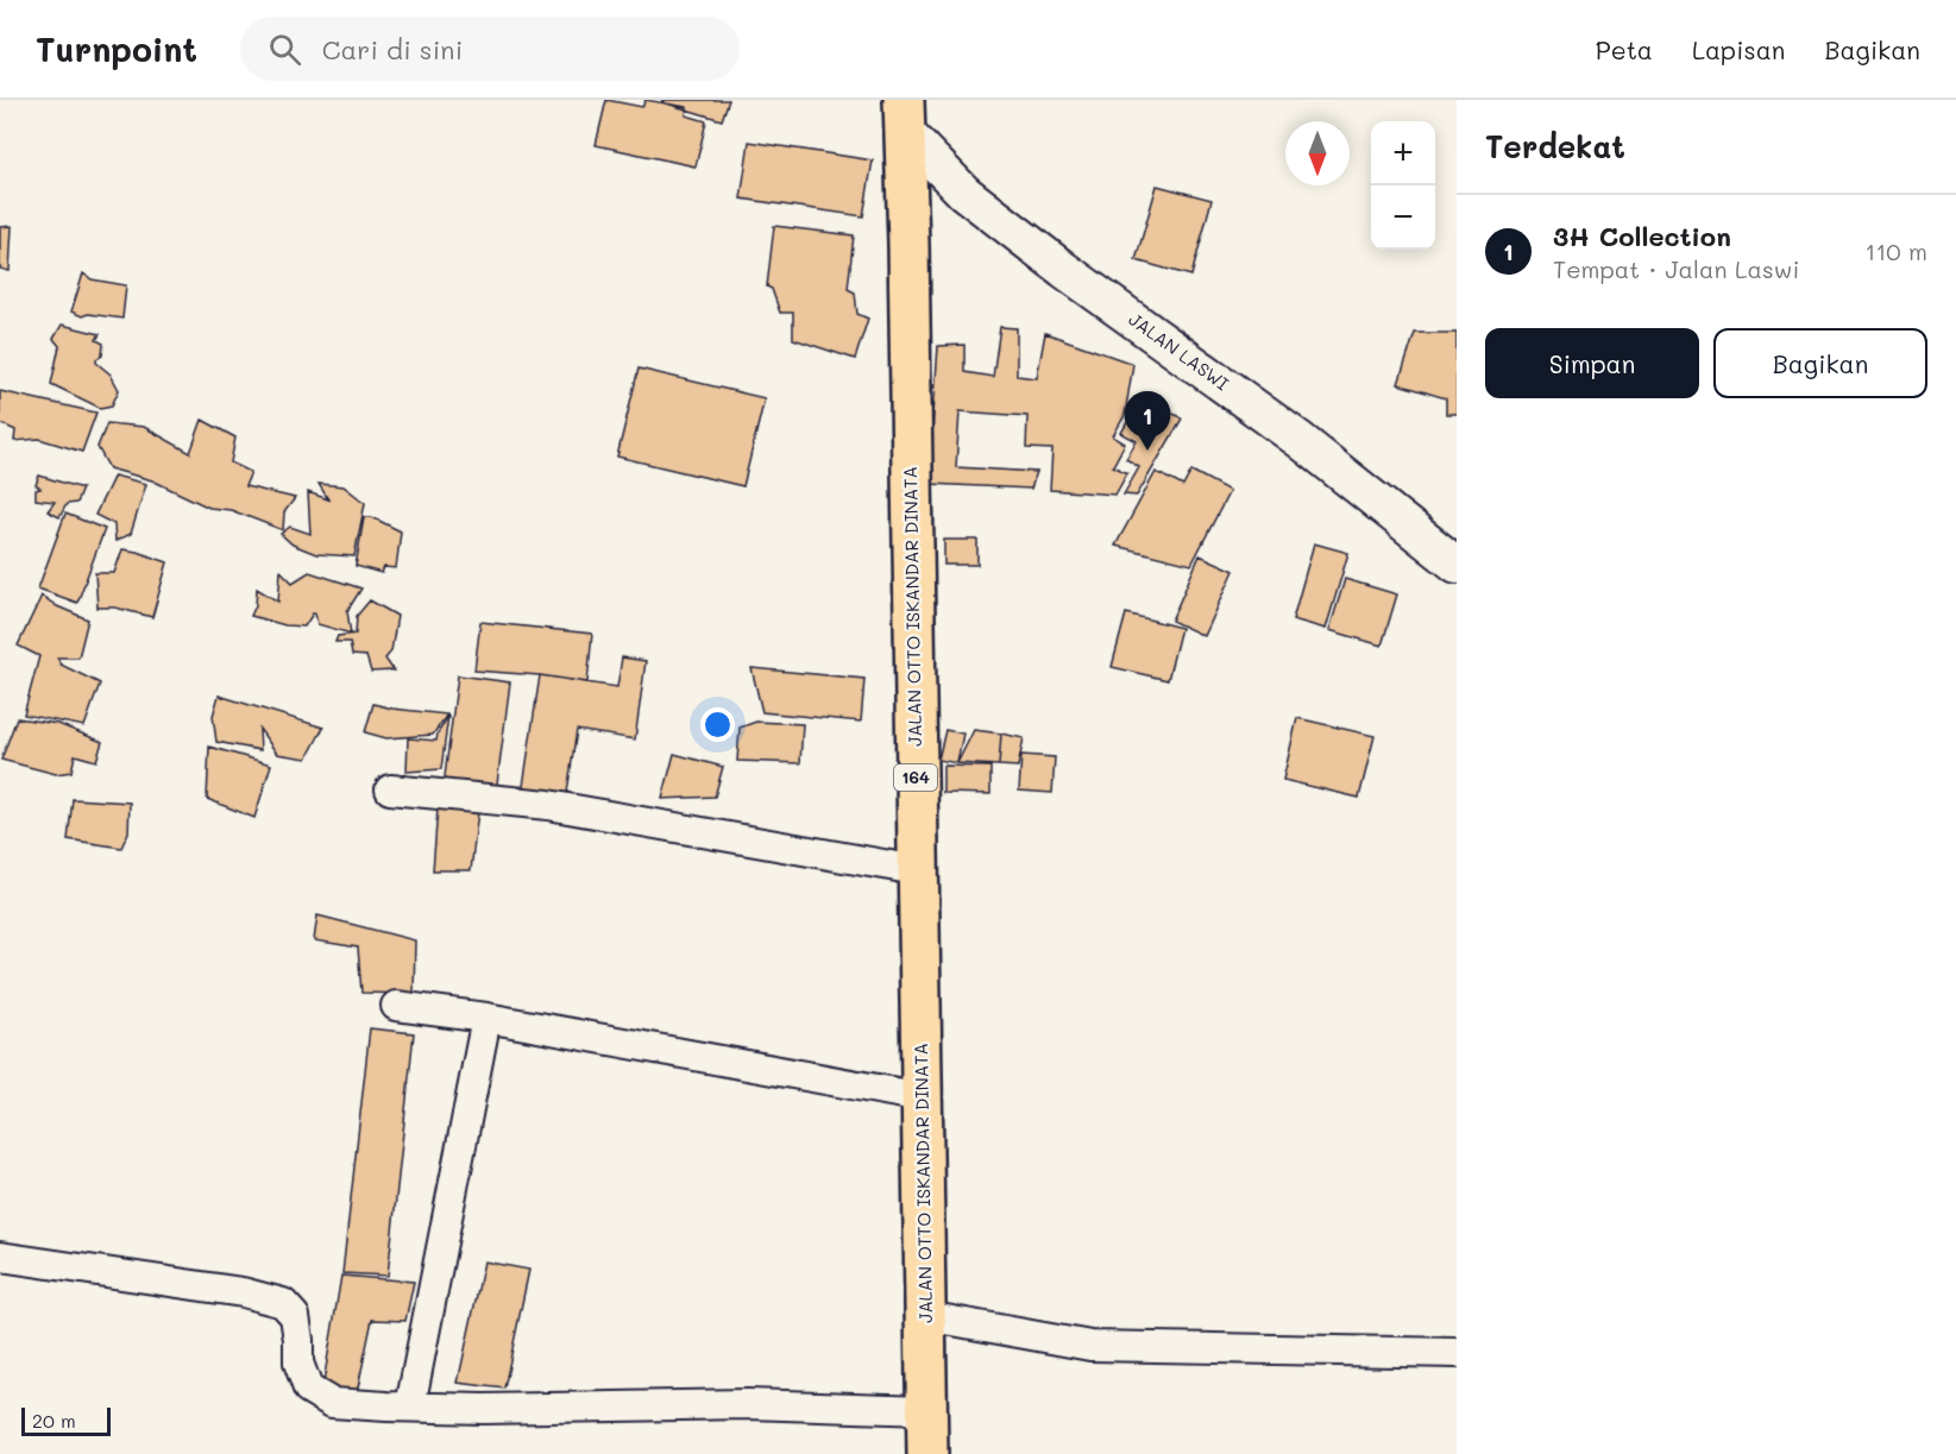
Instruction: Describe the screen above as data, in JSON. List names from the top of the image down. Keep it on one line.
{"streets":{"main road":["JALAN OTTO ISKANDAR DINATA","164"],"street":["JALAN LASWI"]},"crossings":[["JALAN LASWI","JALAN OTTO ISKANDAR DINATA"]],"scale_bar":"20 m","north":"bottom","page":{"header":"Turnpoint","search":"Cari di sini","nav":["Peta","Lapisan","Bagikan"],"heading":"Terdekat","map_buttons":["+","−"],"list":[{"mark":"1","name":"3H Collection","note":"Tempat · Jalan Laswi","value":"110 m"}],"buttons":["Simpan","Bagikan"],"pins":"1","scale":"20 m"}}
